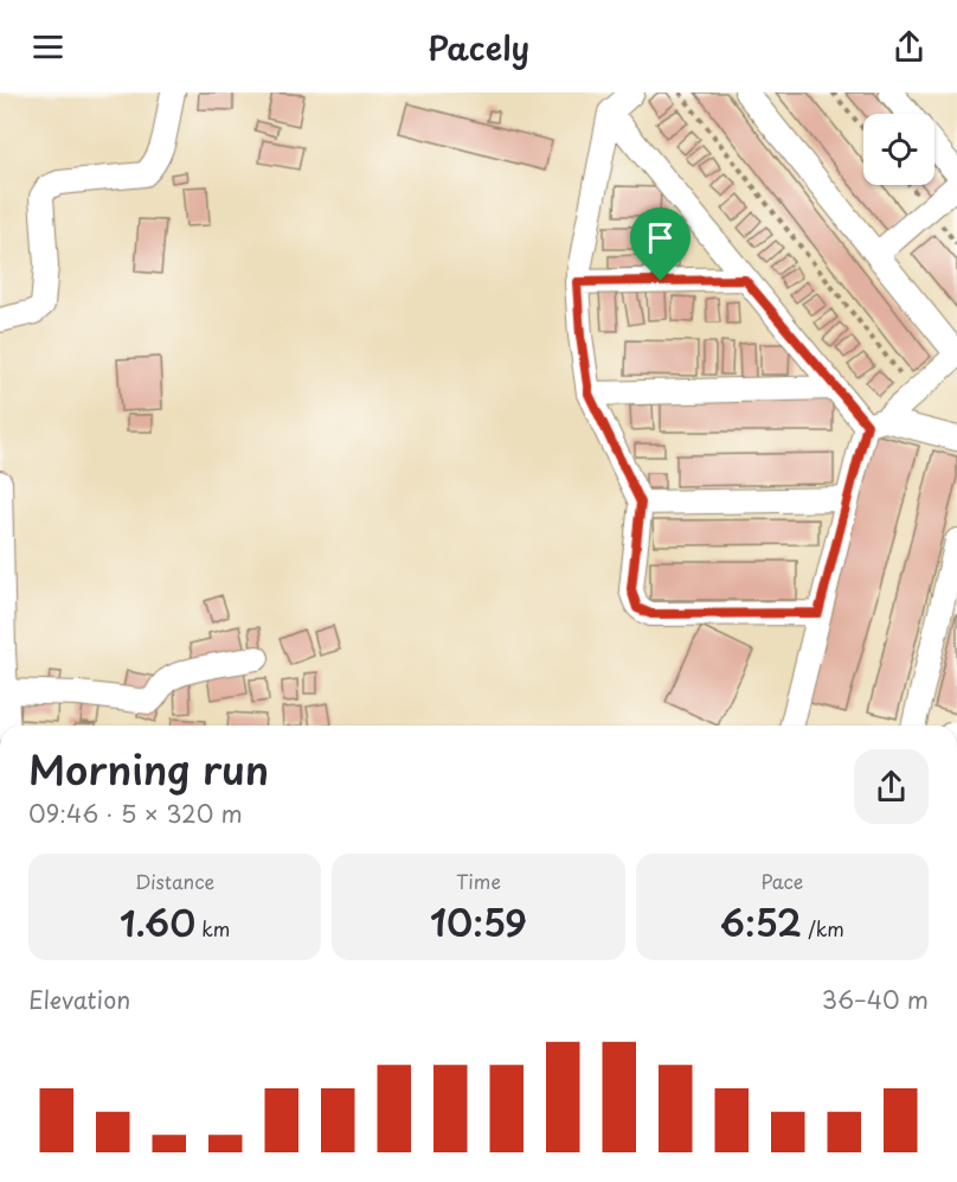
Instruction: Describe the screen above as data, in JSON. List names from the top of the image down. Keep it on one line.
{"page":{"header":"Pacely","heading":["Morning run","09:46 · 5 × 320 m"],"stats":[["Distance","1.60 km"],["Time","10:59"],["Pace","6:52 /km"]],"chart":["Elevation","36–40 m"]}}
